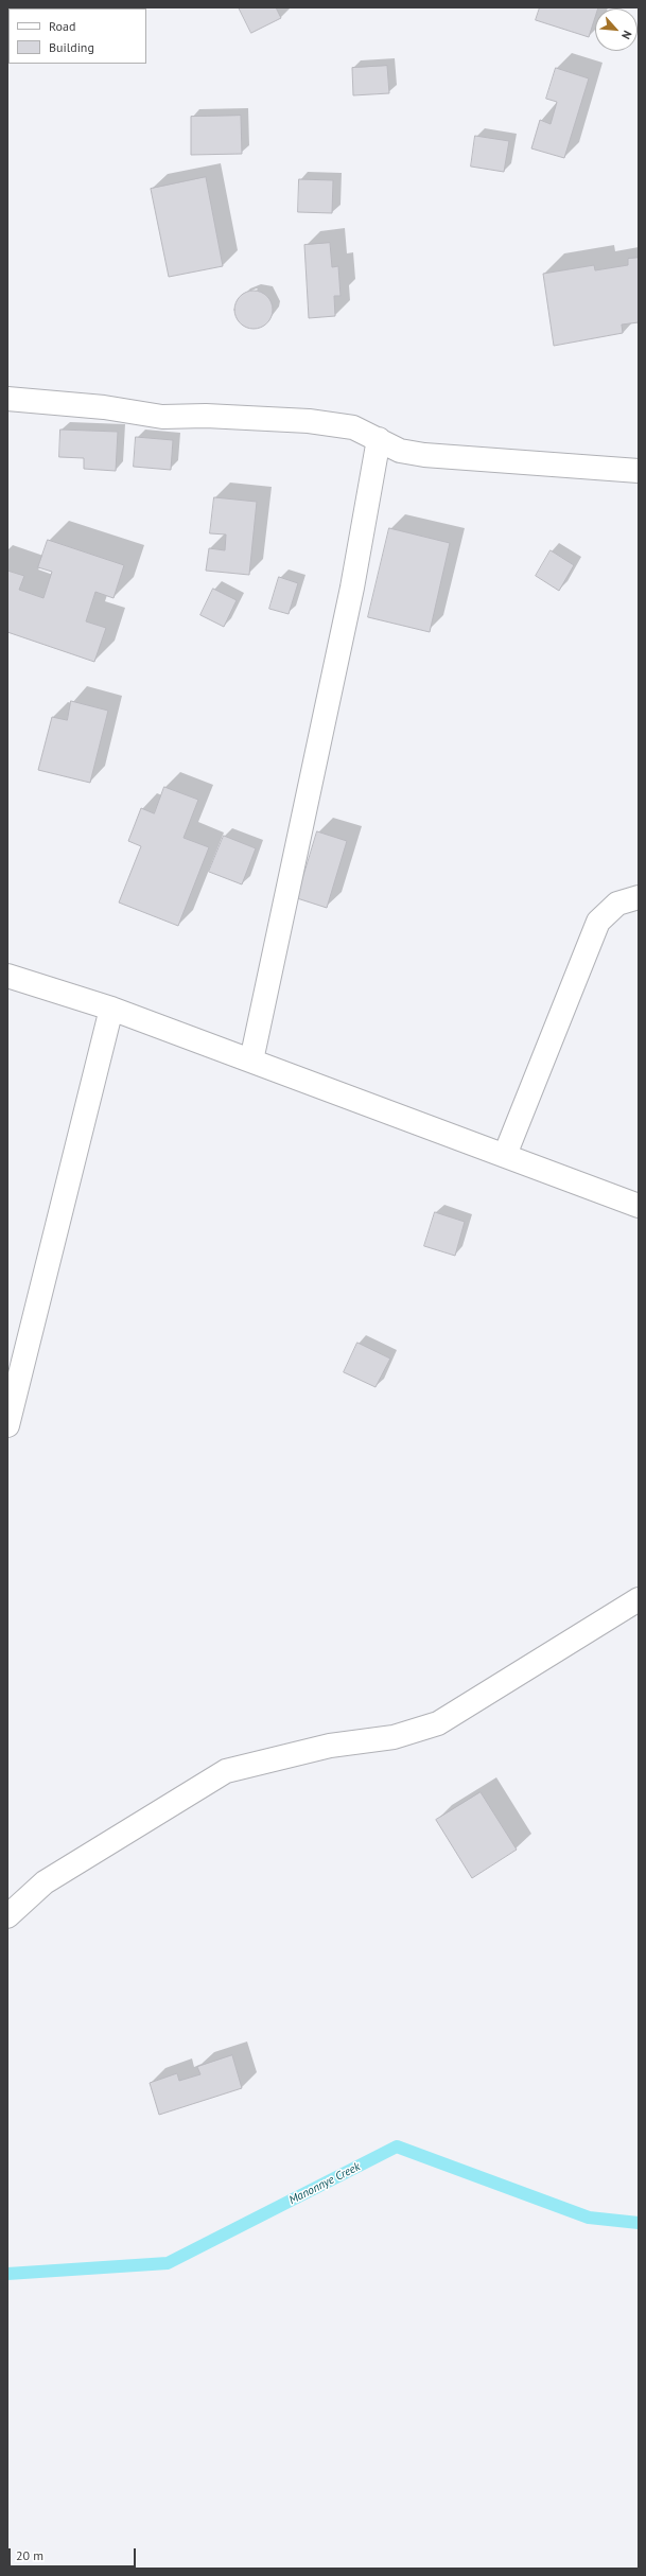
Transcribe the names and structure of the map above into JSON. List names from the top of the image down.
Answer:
{
  "water": ["Manonnye Creek"],
  "legend": ["Road", "Building"],
  "scale_bar": "20 m",
  "north": "bottom right"
}
